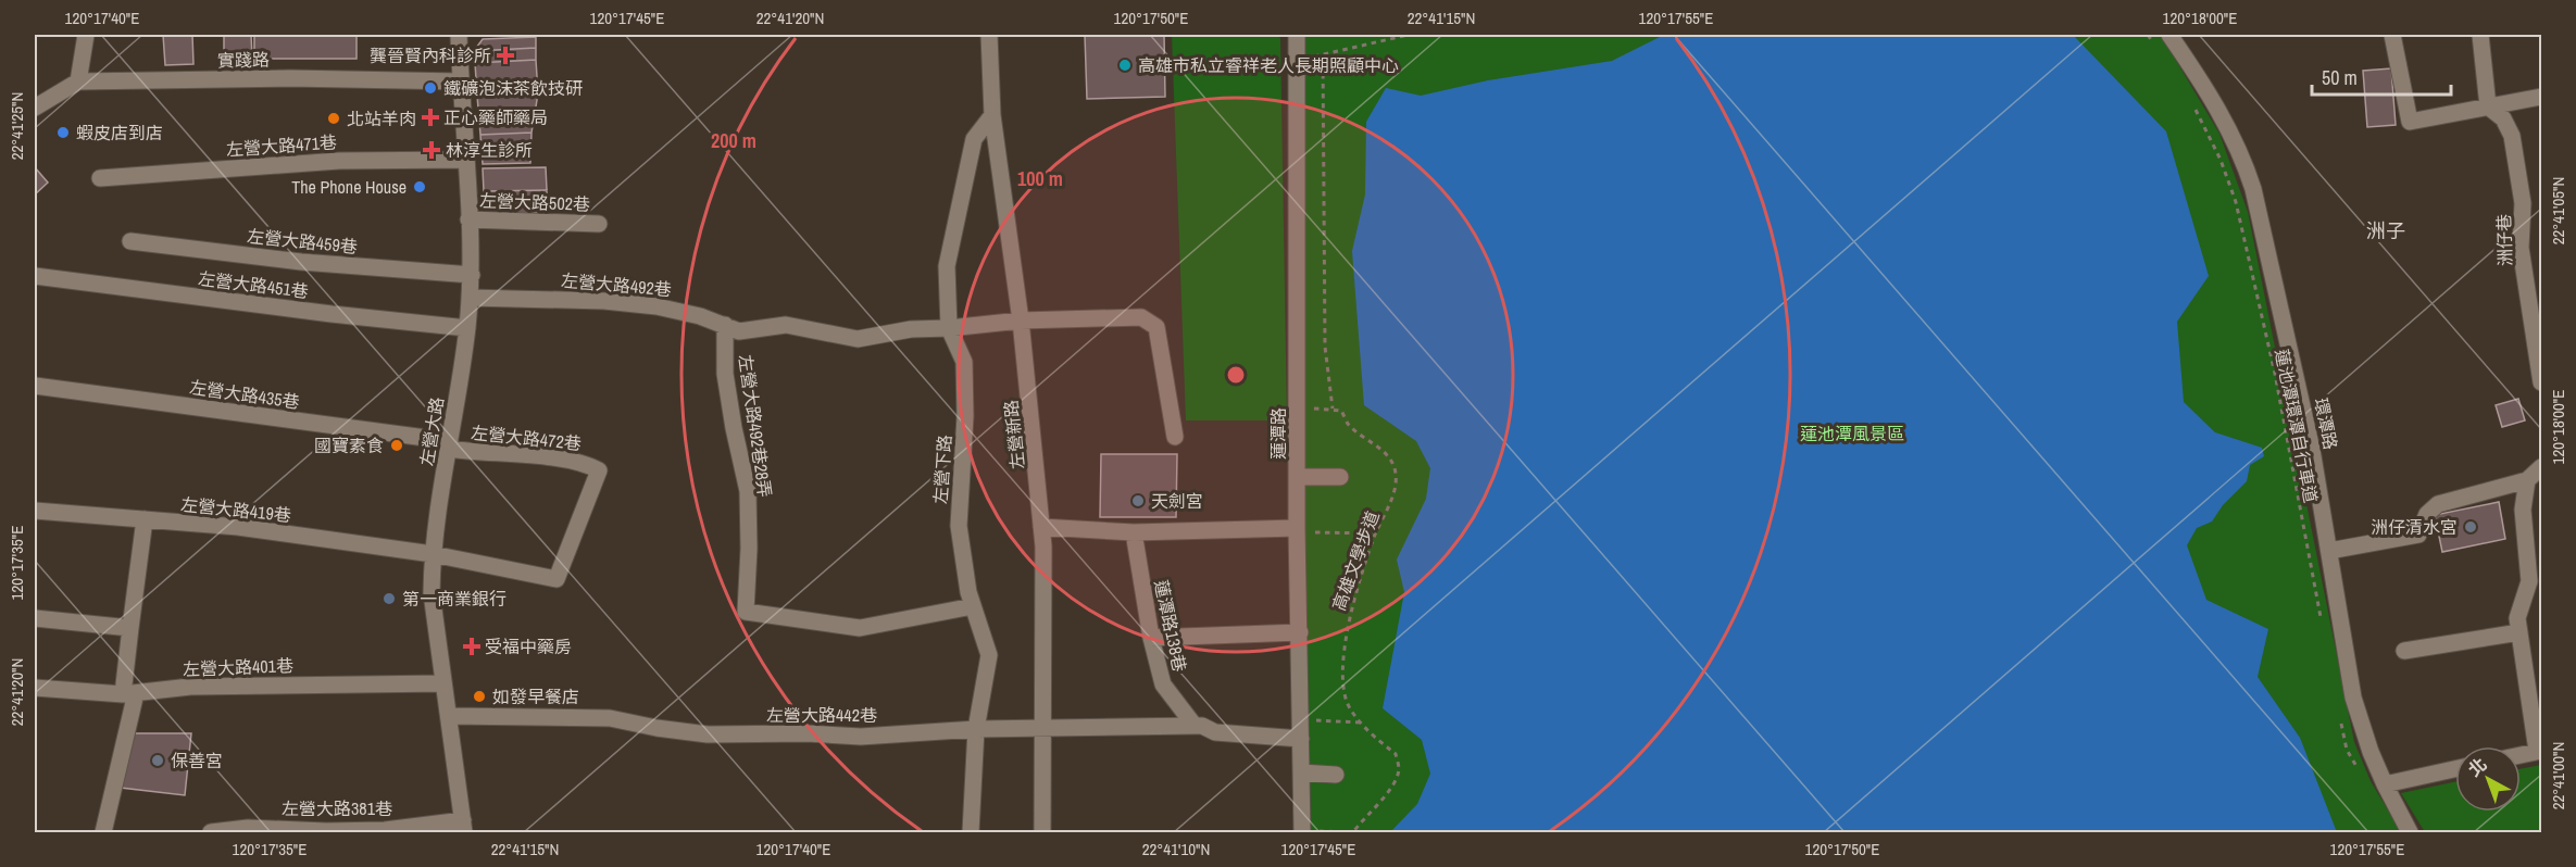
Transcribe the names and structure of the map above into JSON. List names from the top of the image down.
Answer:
{
  "streets": {
    "street": [
      "實踐路",
      "左營大路471巷",
      "左營大路502巷",
      "洲仔巷",
      "左營大路459巷",
      "左營大路451巷",
      "左營大路492巷",
      "左營大路435巷",
      "環潭路",
      "左營大路492巷28弄",
      "左營大路",
      "蓮潭路",
      "左營新路",
      "左營大路472巷",
      "左營下路",
      "左營大路419巷",
      "蓮潭路138巷",
      "左營大路401巷",
      "左營大路442巷",
      "左營大路381巷"
    ],
    "path": ["蓮池潭環潭自行車道", "高雄文學步道"]
  },
  "crossings": [
    ["實踐路", "左營大路"],
    ["左營大路471巷", "左營大路"],
    ["左營大路502巷", "左營大路"],
    ["左營大路459巷", "左營大路"],
    ["左營大路451巷", "左營大路"],
    ["左營大路492巷", "左營大路492巷28弄"],
    ["左營大路492巷", "左營大路"],
    ["左營大路492巷", "左營新路"],
    ["左營大路492巷", "左營下路"],
    ["左營大路435巷", "左營大路"],
    ["左營大路435巷", "左營大路472巷"],
    ["左營大路492巷28弄", "左營下路"],
    ["左營大路", "左營大路472巷"],
    ["左營大路", "左營大路419巷"],
    ["左營大路", "左營大路401巷"],
    ["左營大路", "左營大路442巷"],
    ["左營大路", "左營大路381巷"],
    ["左營新路", "左營下路"],
    ["左營新路", "左營大路442巷"],
    ["左營大路472巷", "左營大路419巷"],
    ["左營下路", "左營大路442巷"],
    ["蓮潭路138巷", "左營大路442巷"]
  ],
  "districts": ["洲子"],
  "parks": ["蓮池潭風景區"],
  "places": {
    "health": [
      "龔晉賢內科診所",
      "正心藥師藥局",
      "林淳生診所",
      "受福中藥房"
    ],
    "other": [
      "高雄市私立睿祥老人長期照顧中心",
      "鐵礦泡沫茶飲技研",
      "北站羊肉",
      "蝦皮店到店",
      "The Phone House",
      "國寶素食",
      "天劍宮",
      "洲仔清水宮",
      "第一商業銀行",
      "如發早餐店",
      "保善宮"
    ]
  },
  "scale_bar": "50 m",
  "north": "top left",
  "coordinates": [
    "120°17'40\"E",
    "120°17'45\"E",
    "22°41'20\"N",
    "120°17'50\"E",
    "22°41'15\"N",
    "120°17'55\"E",
    "120°18'00\"E",
    "22°41'25\"N",
    "22°41'05\"N",
    "120°17'35\"E",
    "22°41'00\"N",
    "22°41'10\"N"
  ],
  "rings": ["200 m", "100 m"]
}
